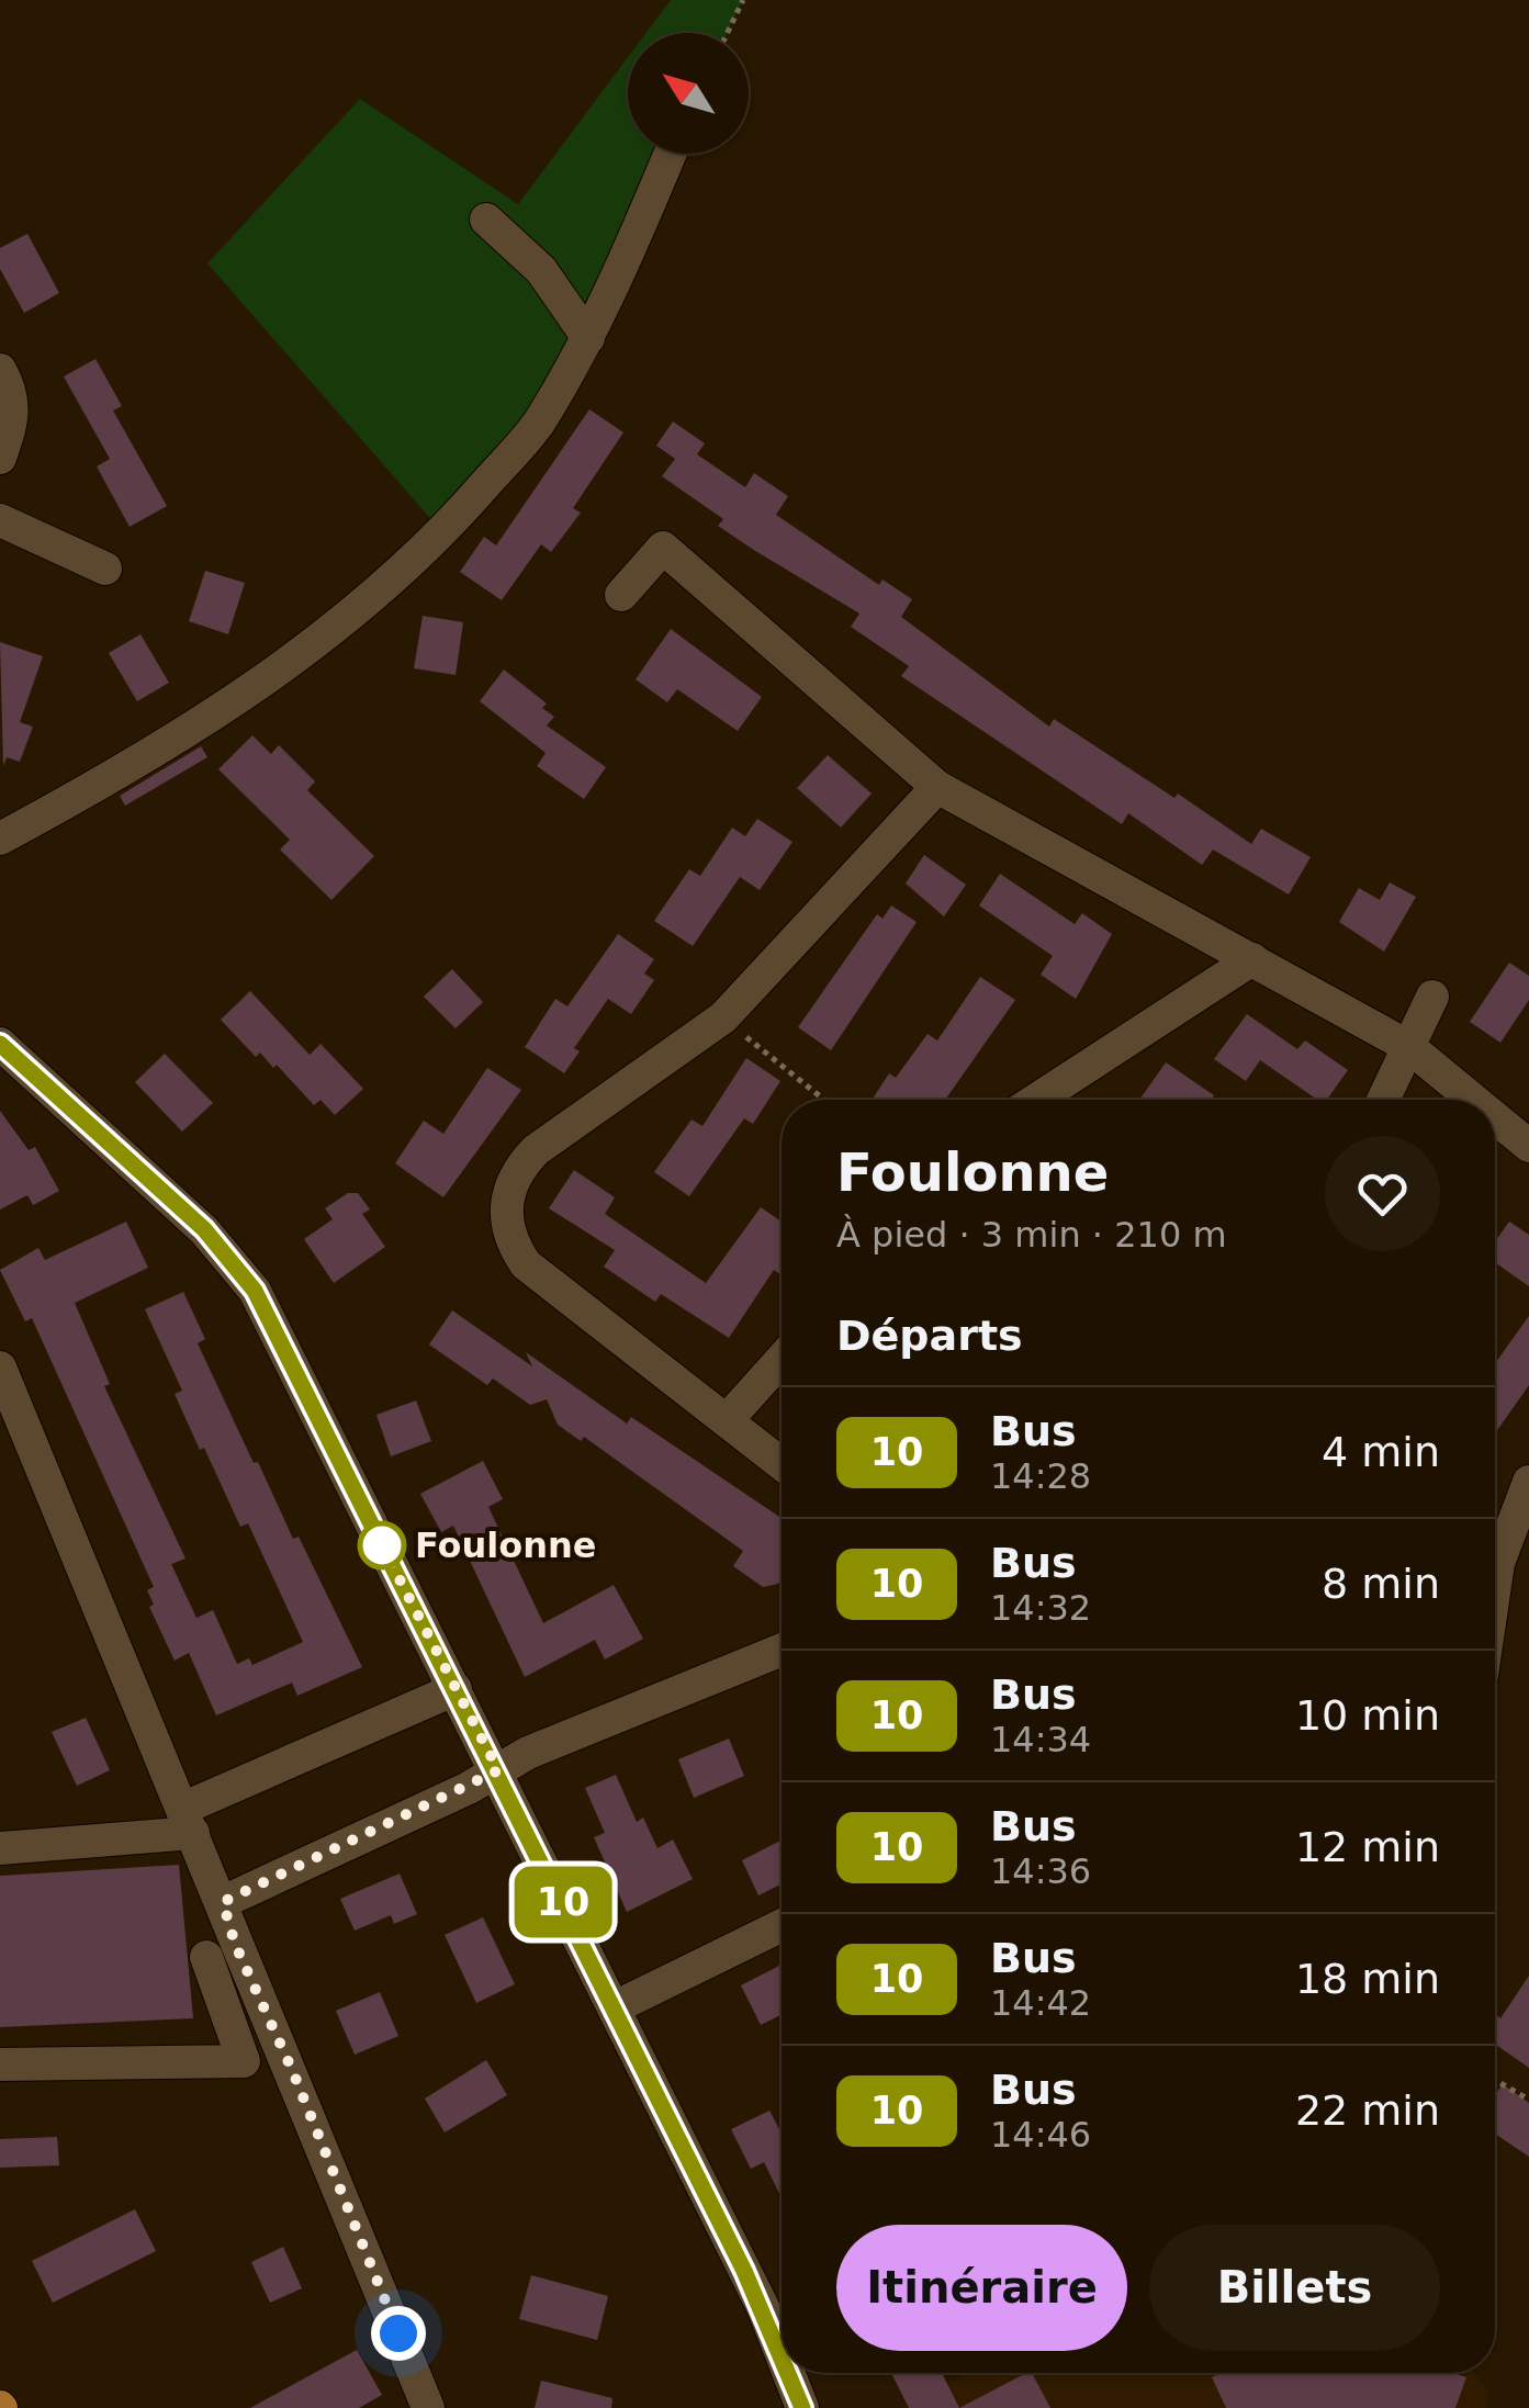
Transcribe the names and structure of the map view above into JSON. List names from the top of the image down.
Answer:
{
  "places": ["Foulonne"],
  "lines": ["bus line 10"],
  "north": "top left",
  "page": {
    "on_map": "10",
    "heading": [
      ["Foulonne", "À pied · 3 min · 210 m"],
      "Départs"
    ],
    "list": [
      {
        "mark": "10",
        "name": "Bus",
        "note": "14:28",
        "value": "4 min"
      },
      {
        "mark": "10",
        "name": "Bus",
        "note": "14:32",
        "value": "8 min"
      },
      {
        "mark": "10",
        "name": "Bus",
        "note": "14:34",
        "value": "10 min"
      },
      {
        "mark": "10",
        "name": "Bus",
        "note": "14:36",
        "value": "12 min"
      },
      {
        "mark": "10",
        "name": "Bus",
        "note": "14:42",
        "value": "18 min"
      },
      {
        "mark": "10",
        "name": "Bus",
        "note": "14:46",
        "value": "22 min"
      }
    ],
    "buttons": ["Itinéraire", "Billets"]
  }
}
